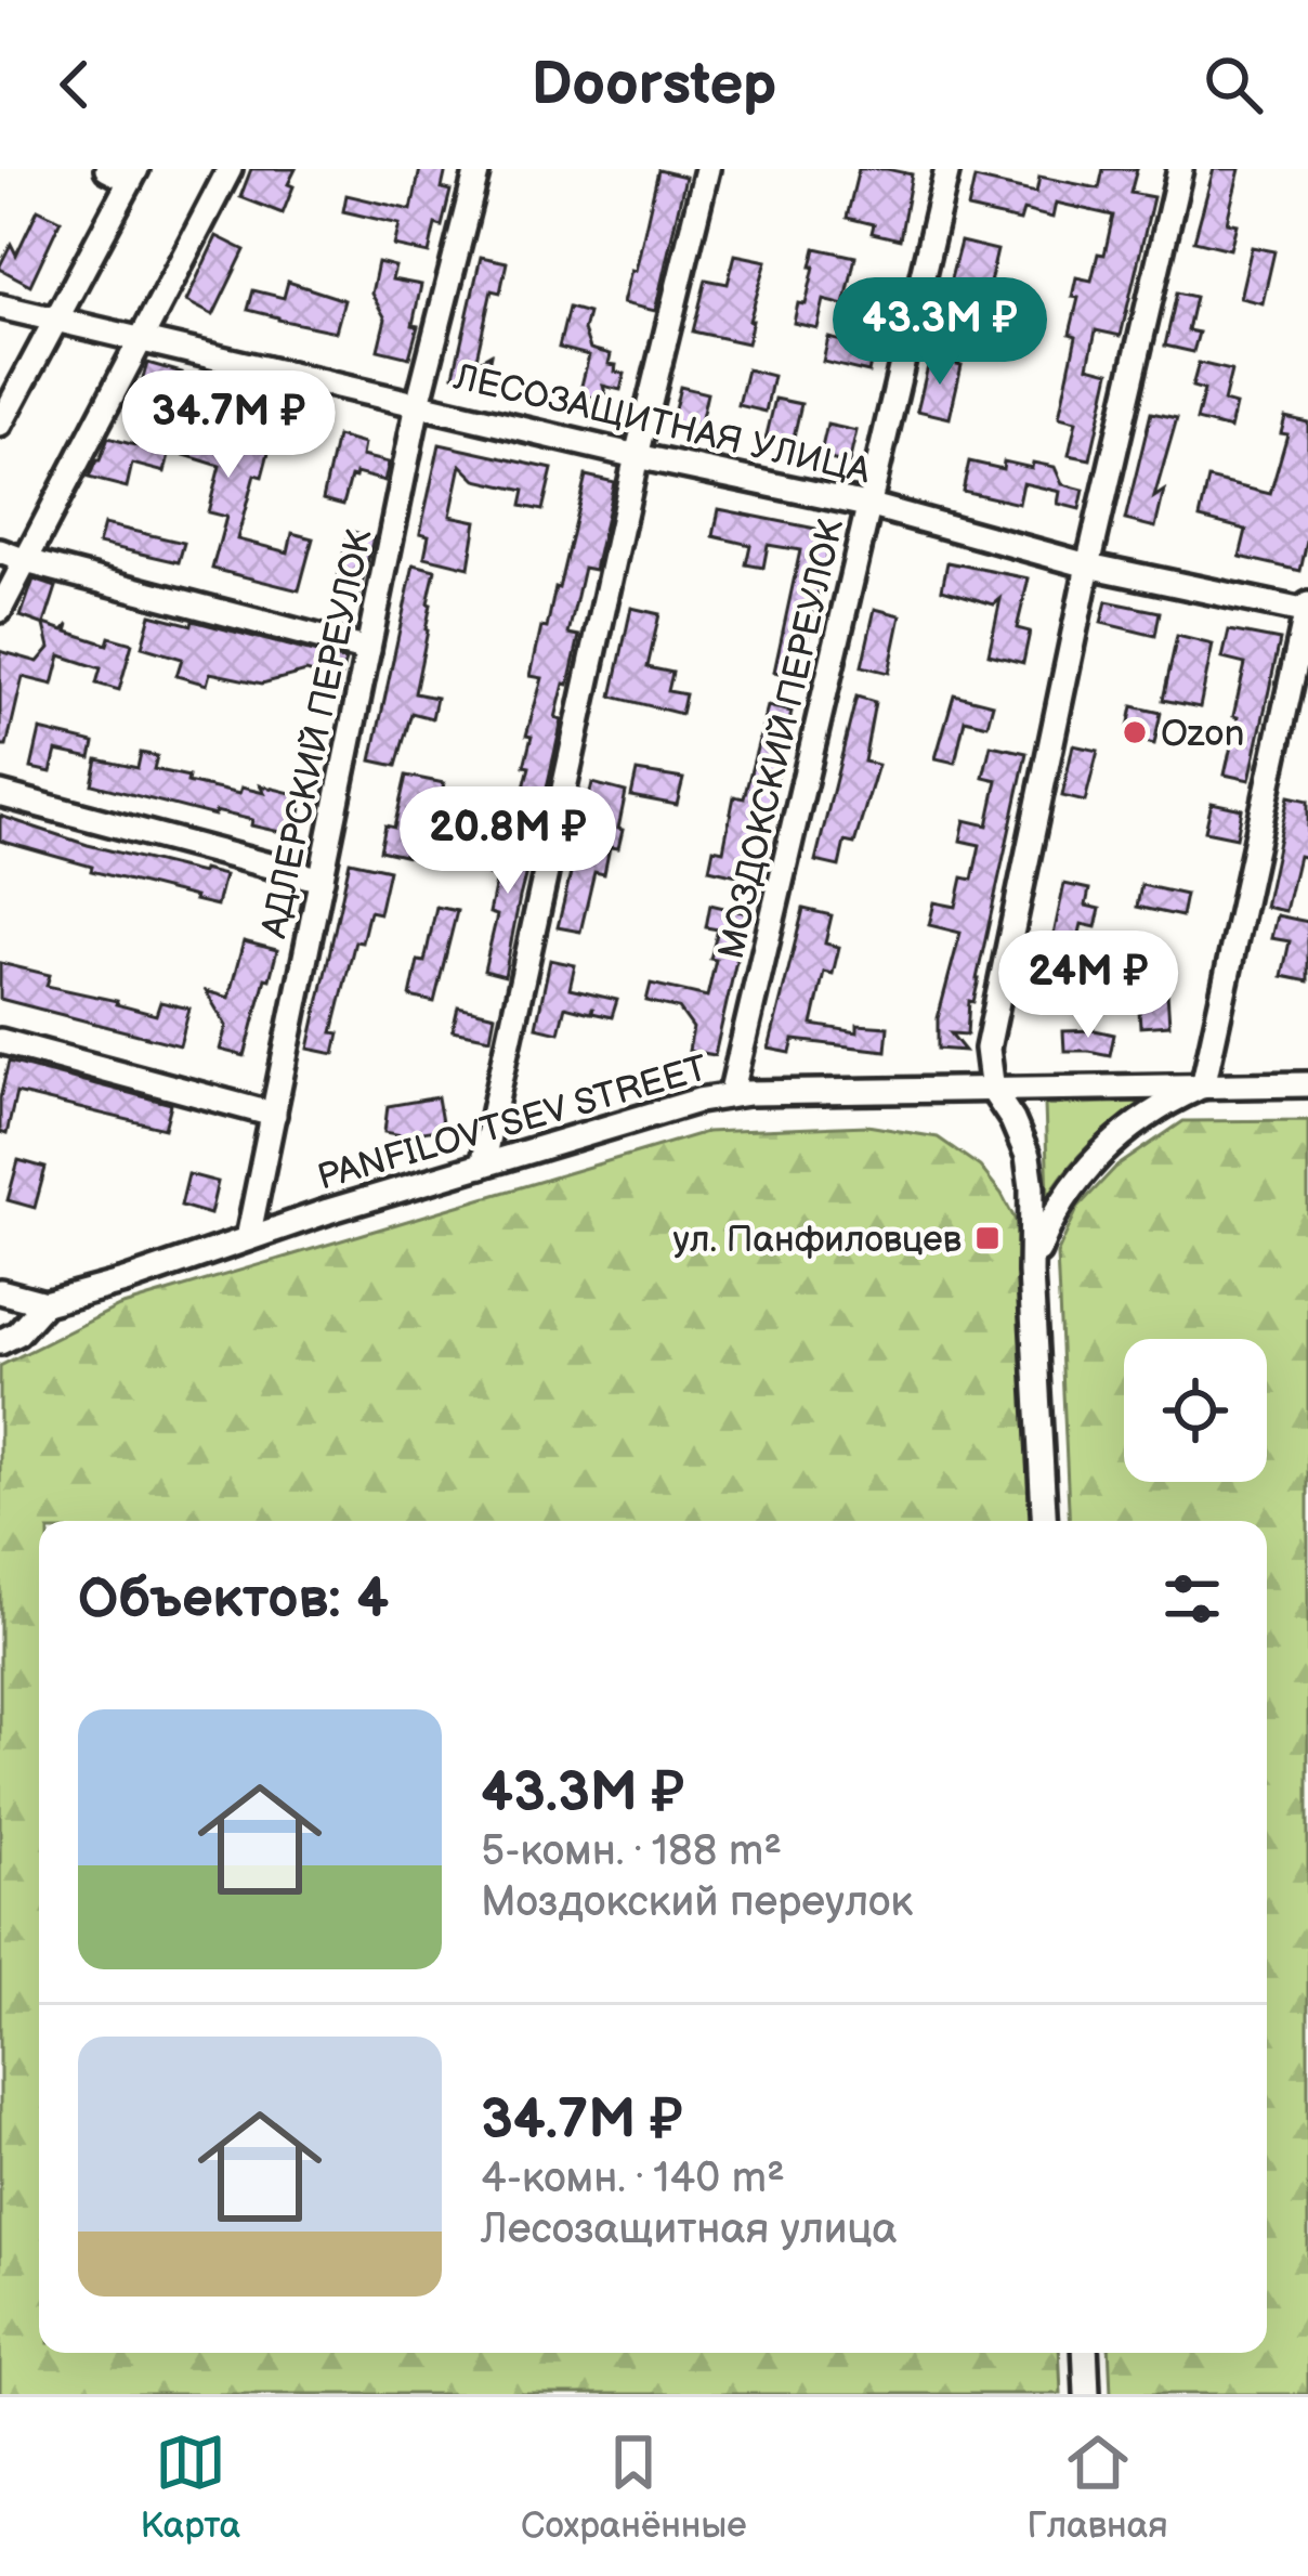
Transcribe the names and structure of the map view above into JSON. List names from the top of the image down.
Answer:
{
  "streets": {
    "street": [
      "ЛЕСОЗАЩИТНАЯ УЛИЦА",
      "АДЛЕРСКИЙ ПЕРЕУЛОК",
      "МОЗДОКСКИЙ ПЕРЕУЛОК",
      "PANFILOVTSEV STREET"
    ]
  },
  "crossings": [
    ["ЛЕСОЗАЩИТНАЯ УЛИЦА", "АДЛЕРСКИЙ ПЕРЕУЛОК"],
    ["ЛЕСОЗАЩИТНАЯ УЛИЦА", "МОЗДОКСКИЙ ПЕРЕУЛОК"],
    ["АДЛЕРСКИЙ ПЕРЕУЛОК", "PANFILOVTSEV STREET"],
    ["МОЗДОКСКИЙ ПЕРЕУЛОК", "PANFILOVTSEV STREET"]
  ],
  "places": {
    "other": ["Ozon"],
    "transit": ["ул. Панфиловцев"]
  },
  "page": {
    "header": "Doorstep",
    "price": [
      "43.3M ₽",
      "34.7M ₽",
      "20.8M ₽",
      "24M ₽"
    ],
    "heading": "Объектов: 4",
    "list": [
      {
        "name": "43.3M ₽",
        "note": "5-комн. · 188 m² · Моздокский переулок"
      },
      {
        "name": "34.7M ₽",
        "note": "4-комн. · 140 m² · Лесозащитная улица"
      }
    ],
    "tabs": ["Карта", "Сохранённые", "Главная"]
  }
}
